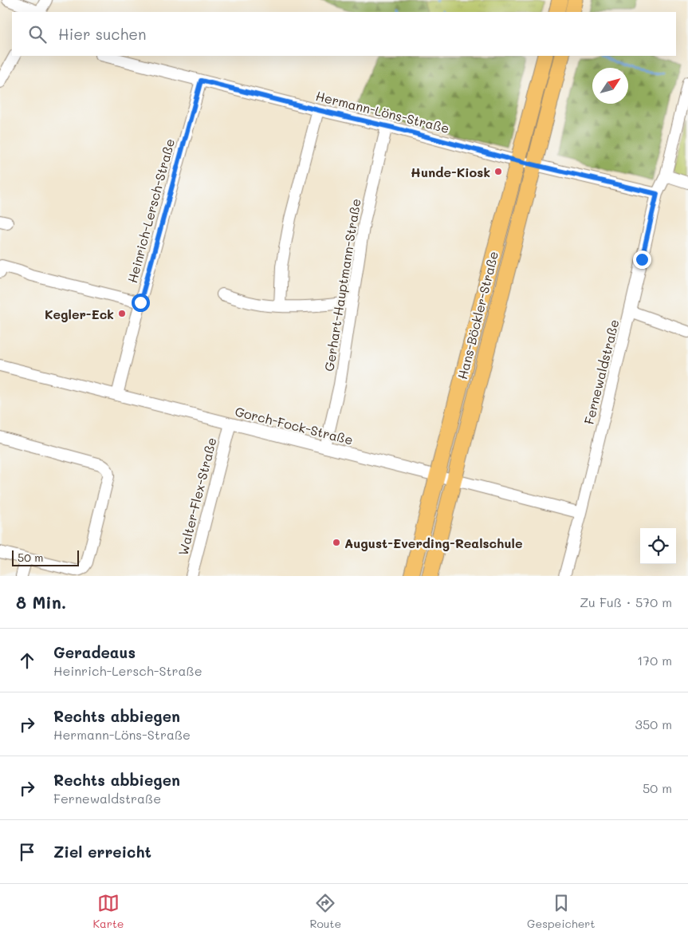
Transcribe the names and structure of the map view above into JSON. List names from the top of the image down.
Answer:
{
  "streets": {
    "main road": ["Hans-Böckler-Straße"],
    "street": [
      "Hermann-Löns-Straße",
      "Heinrich-Lersch-Straße",
      "Gerhart-Hauptmann-Straße",
      "Fernewaldstraße",
      "Gorch-Fock-Straße",
      "Walter-Flex-Straße"
    ]
  },
  "crossings": [
    ["Hermann-Löns-Straße", "Heinrich-Lersch-Straße"],
    ["Hermann-Löns-Straße", "Gerhart-Hauptmann-Straße"],
    ["Hermann-Löns-Straße", "Hans-Böckler-Straße"],
    ["Hermann-Löns-Straße", "Fernewaldstraße"],
    ["Heinrich-Lersch-Straße", "Gorch-Fock-Straße"],
    ["Gerhart-Hauptmann-Straße", "Gorch-Fock-Straße"],
    ["Hans-Böckler-Straße", "Gorch-Fock-Straße"],
    ["Fernewaldstraße", "Gorch-Fock-Straße"],
    ["Gorch-Fock-Straße", "Walter-Flex-Straße"]
  ],
  "places": ["Hunde-Kiosk", "Kegler-Eck", "August-Everding-Realschule"],
  "scale_bar": "50 m",
  "north": "top right",
  "page": {
    "search": "Hier suchen",
    "scale": "50 m",
    "heading": ["8 Min.", "Zu Fuß · 570 m"],
    "list": [
      ["Geradeaus", "Heinrich-Lersch-Straße", "170 m"],
      ["Rechts abbiegen", "Hermann-Löns-Straße", "350 m"],
      ["Rechts abbiegen", "Fernewaldstraße", "50 m"],
      "Ziel erreicht"
    ],
    "nav": ["Karte", "Route", "Gespeichert"]
  }
}
